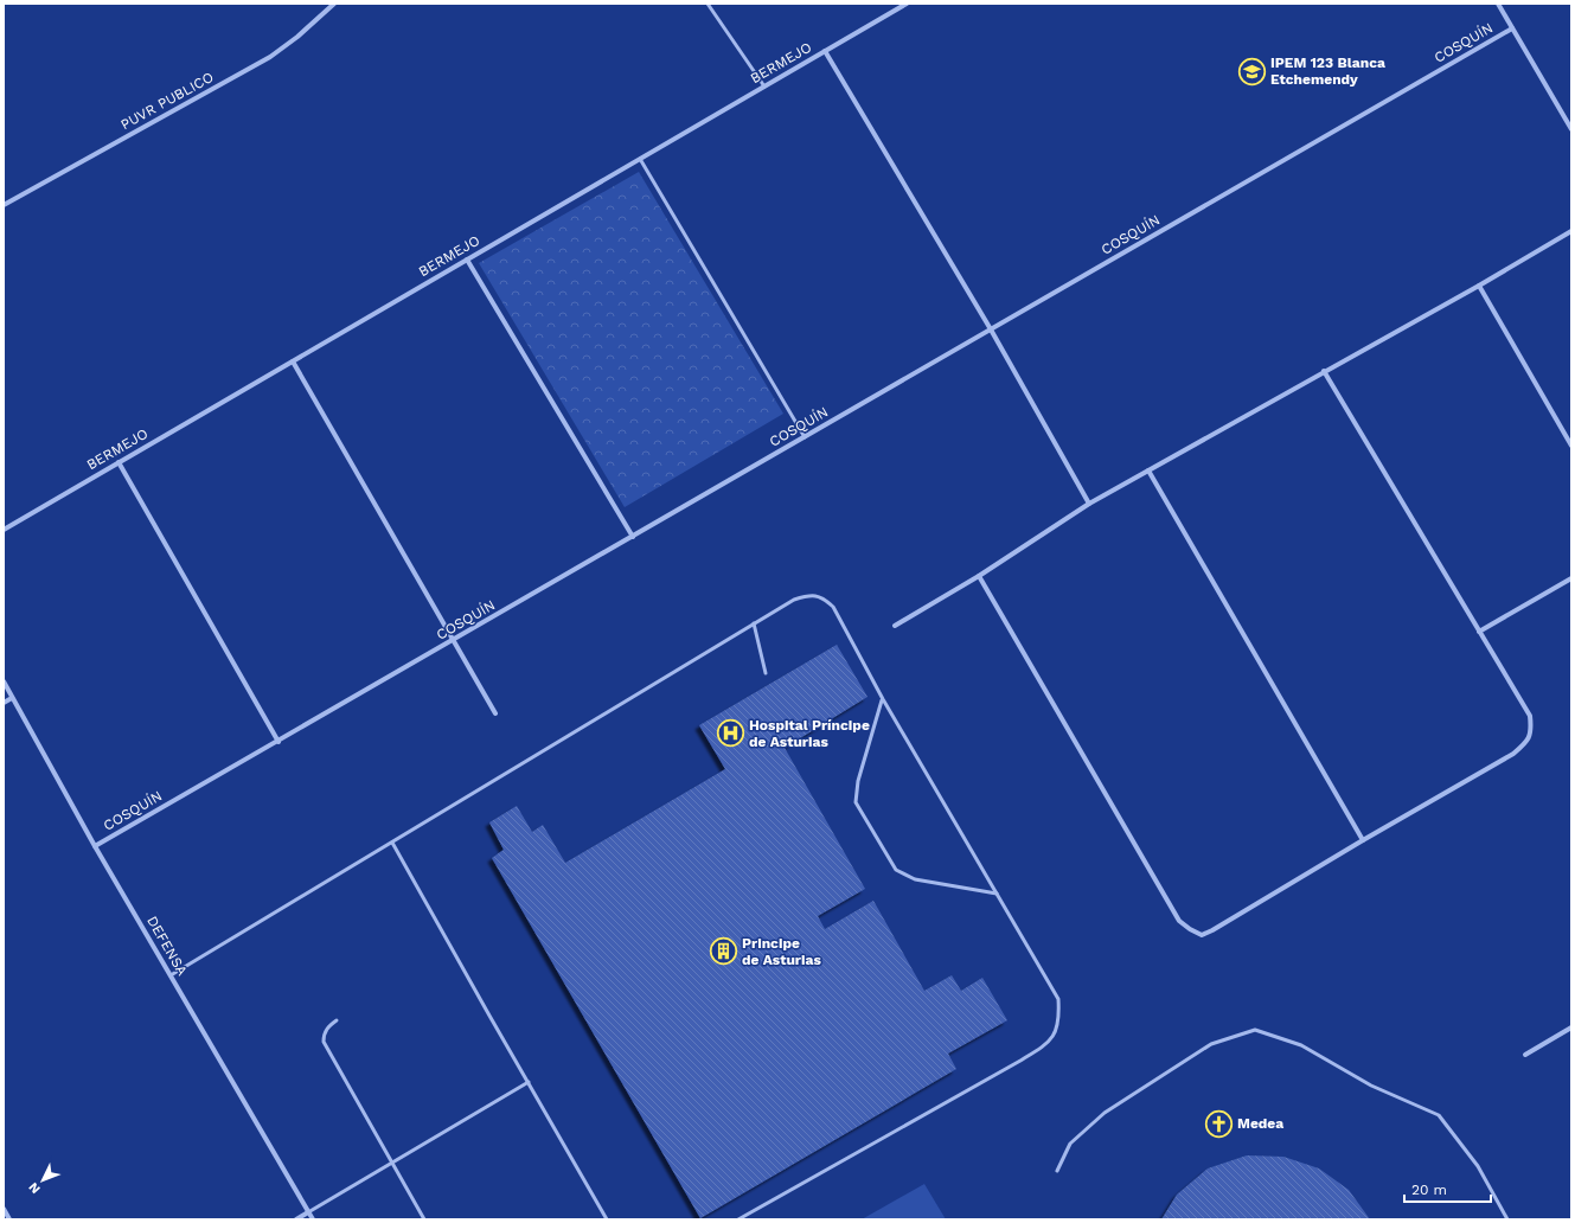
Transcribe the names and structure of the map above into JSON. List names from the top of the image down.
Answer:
{
  "streets": {
    "street": [
      "COSQUÍN",
      "BERMEJO",
      "PUVR PUBLICO",
      "DEFENSA"
    ]
  },
  "crossings": [
    ["COSQUÍN", "DEFENSA"]
  ],
  "places": {
    "school or university": ["IPEM 123 Blanca Etchemendy"],
    "hospital": ["Hospital Príncipe de Asturias"],
    "building": ["Principe de Asturias"],
    "church": ["Medea"]
  },
  "scale_bar": "20 m",
  "north": "bottom left"
}
